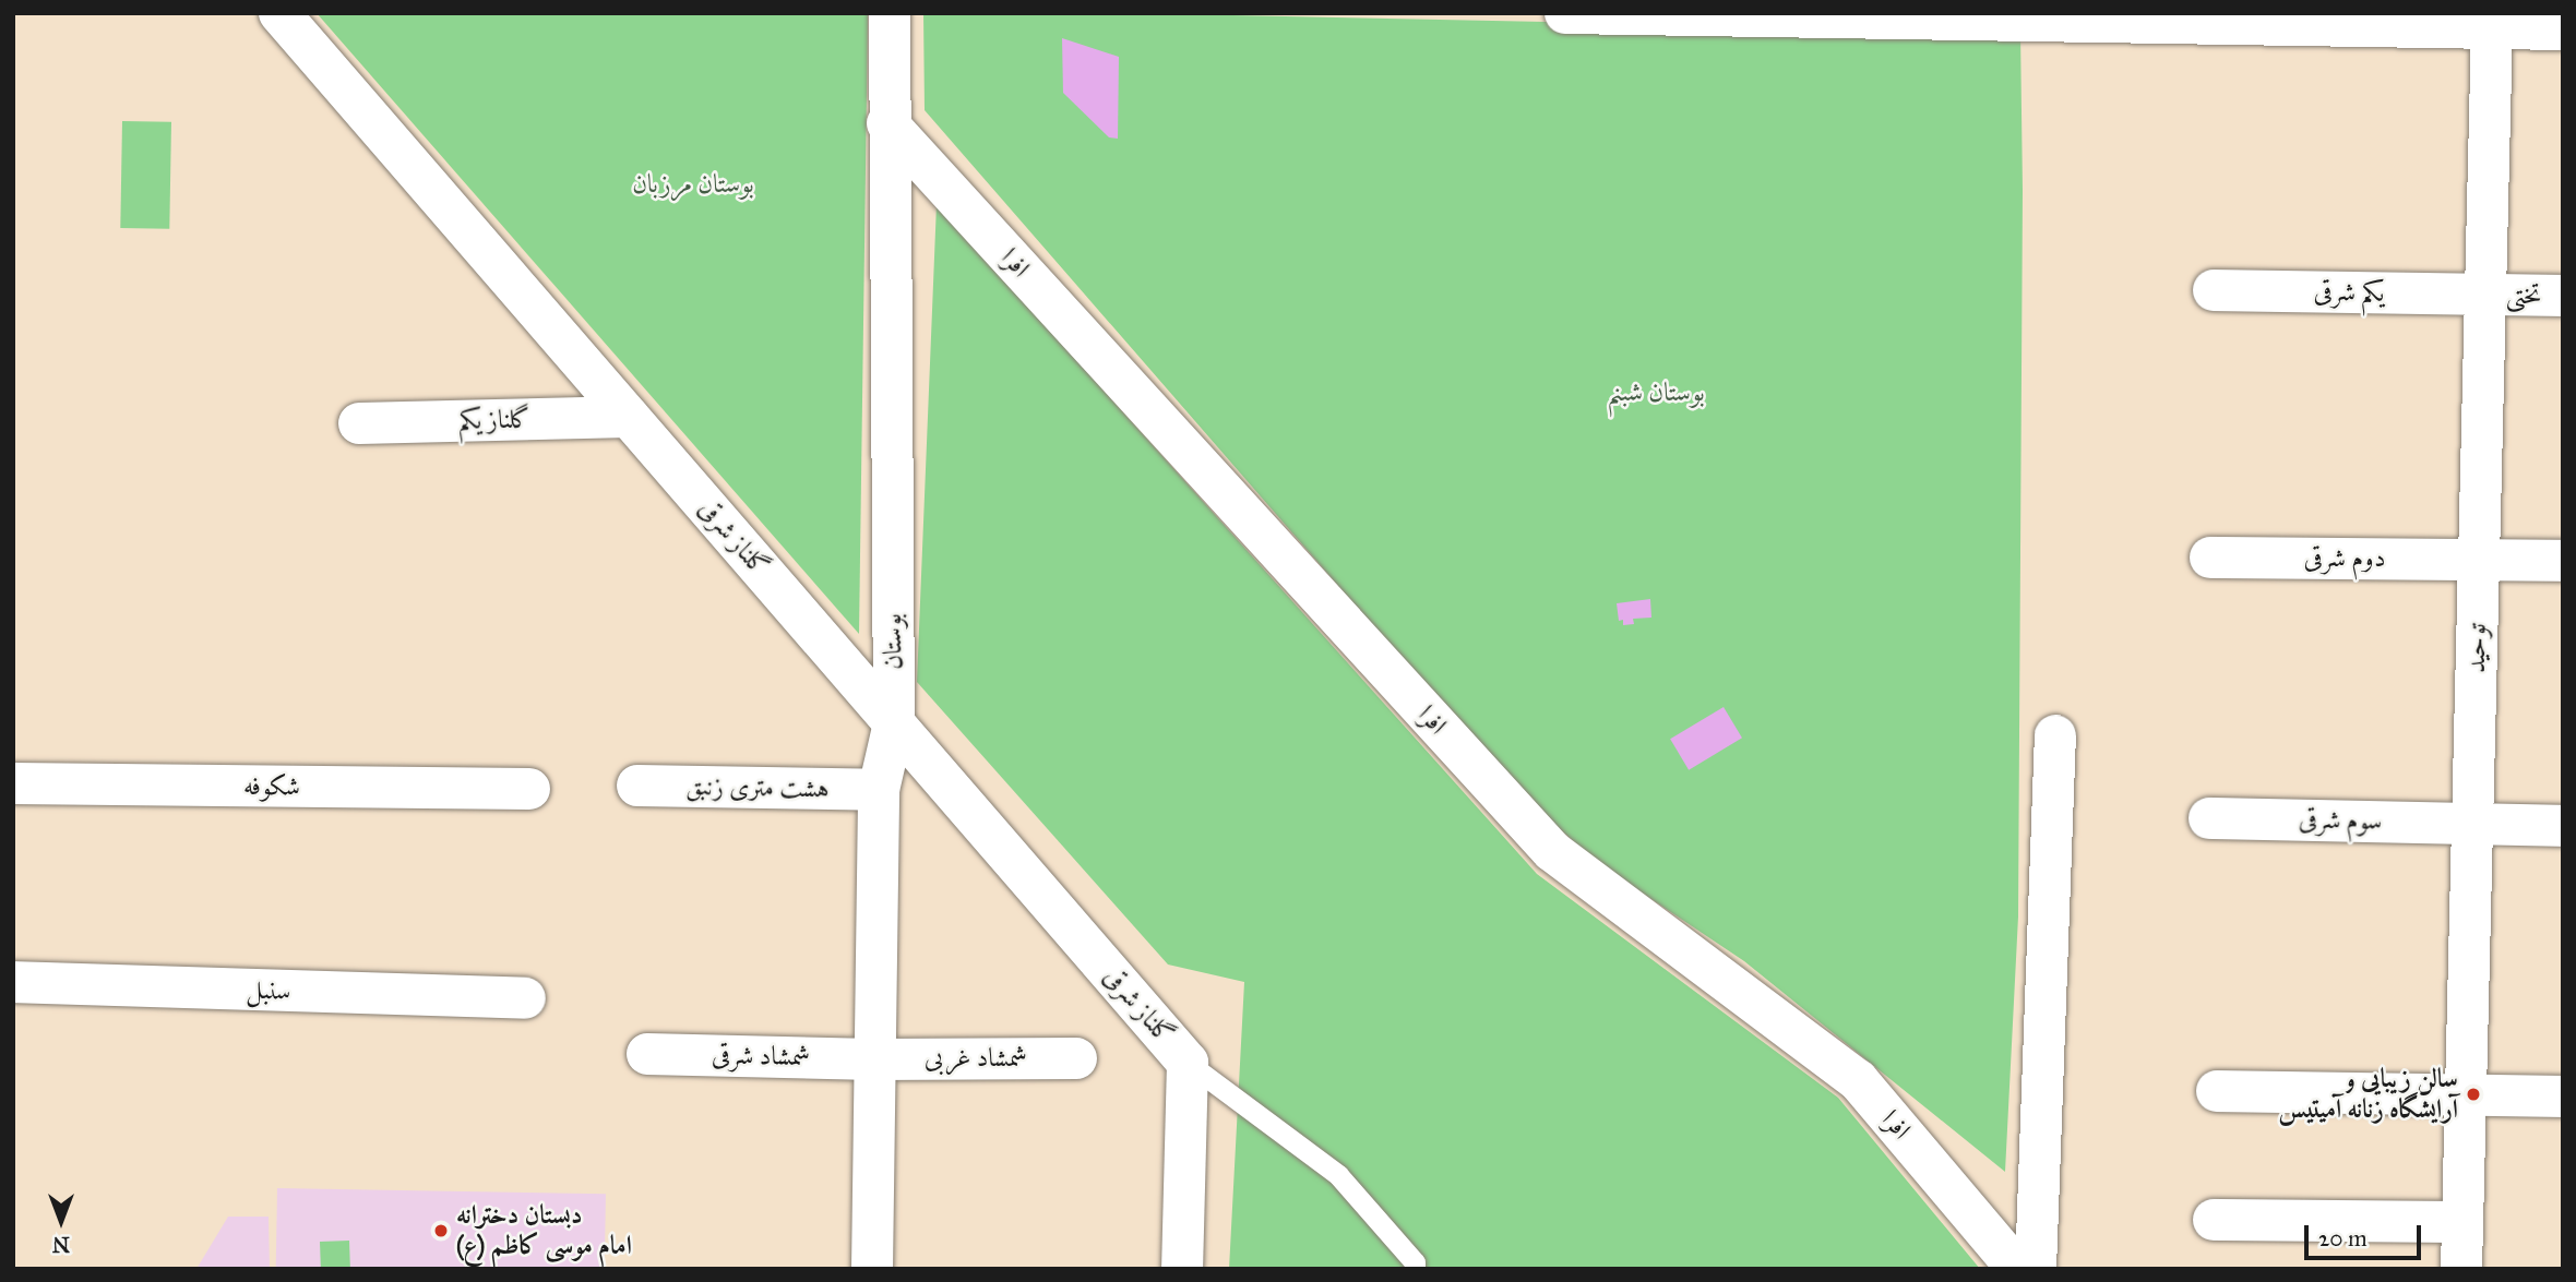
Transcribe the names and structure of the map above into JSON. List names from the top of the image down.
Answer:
{
  "streets": {
    "street": [
      "افرا",
      "یکم شرقی",
      "تختی",
      "گلناز یکم",
      "گلناز شرقی",
      "دوم شرقی",
      "بوستان",
      "توحید",
      "شکوفه",
      "هشت متری زنبق",
      "سوم شرقی",
      "سنبل",
      "شمشاد شرقی",
      "شمشاد غربی"
    ]
  },
  "crossings": [
    ["افرا", "بوستان"],
    ["یکم شرقی", "تختی"],
    ["یکم شرقی", "توحید"],
    ["تختی", "توحید"],
    ["گلناز یکم", "گلناز شرقی"],
    ["گلناز شرقی", "بوستان"],
    ["دوم شرقی", "توحید"],
    ["بوستان", "هشت متری زنبق"],
    ["بوستان", "شمشاد شرقی"],
    ["بوستان", "شمشاد غربی"],
    ["توحید", "سوم شرقی"],
    ["شمشاد شرقی", "شمشاد غربی"]
  ],
  "parks": ["بوستان مرزبان", "بوستان شبنم"],
  "places": ["سالن زیبایی و آرایشگاه زنانه آمیتیس", "دبستان دخترانه امام موسی کاظم (ع)"],
  "scale_bar": "20 m",
  "north": "bottom"
}
